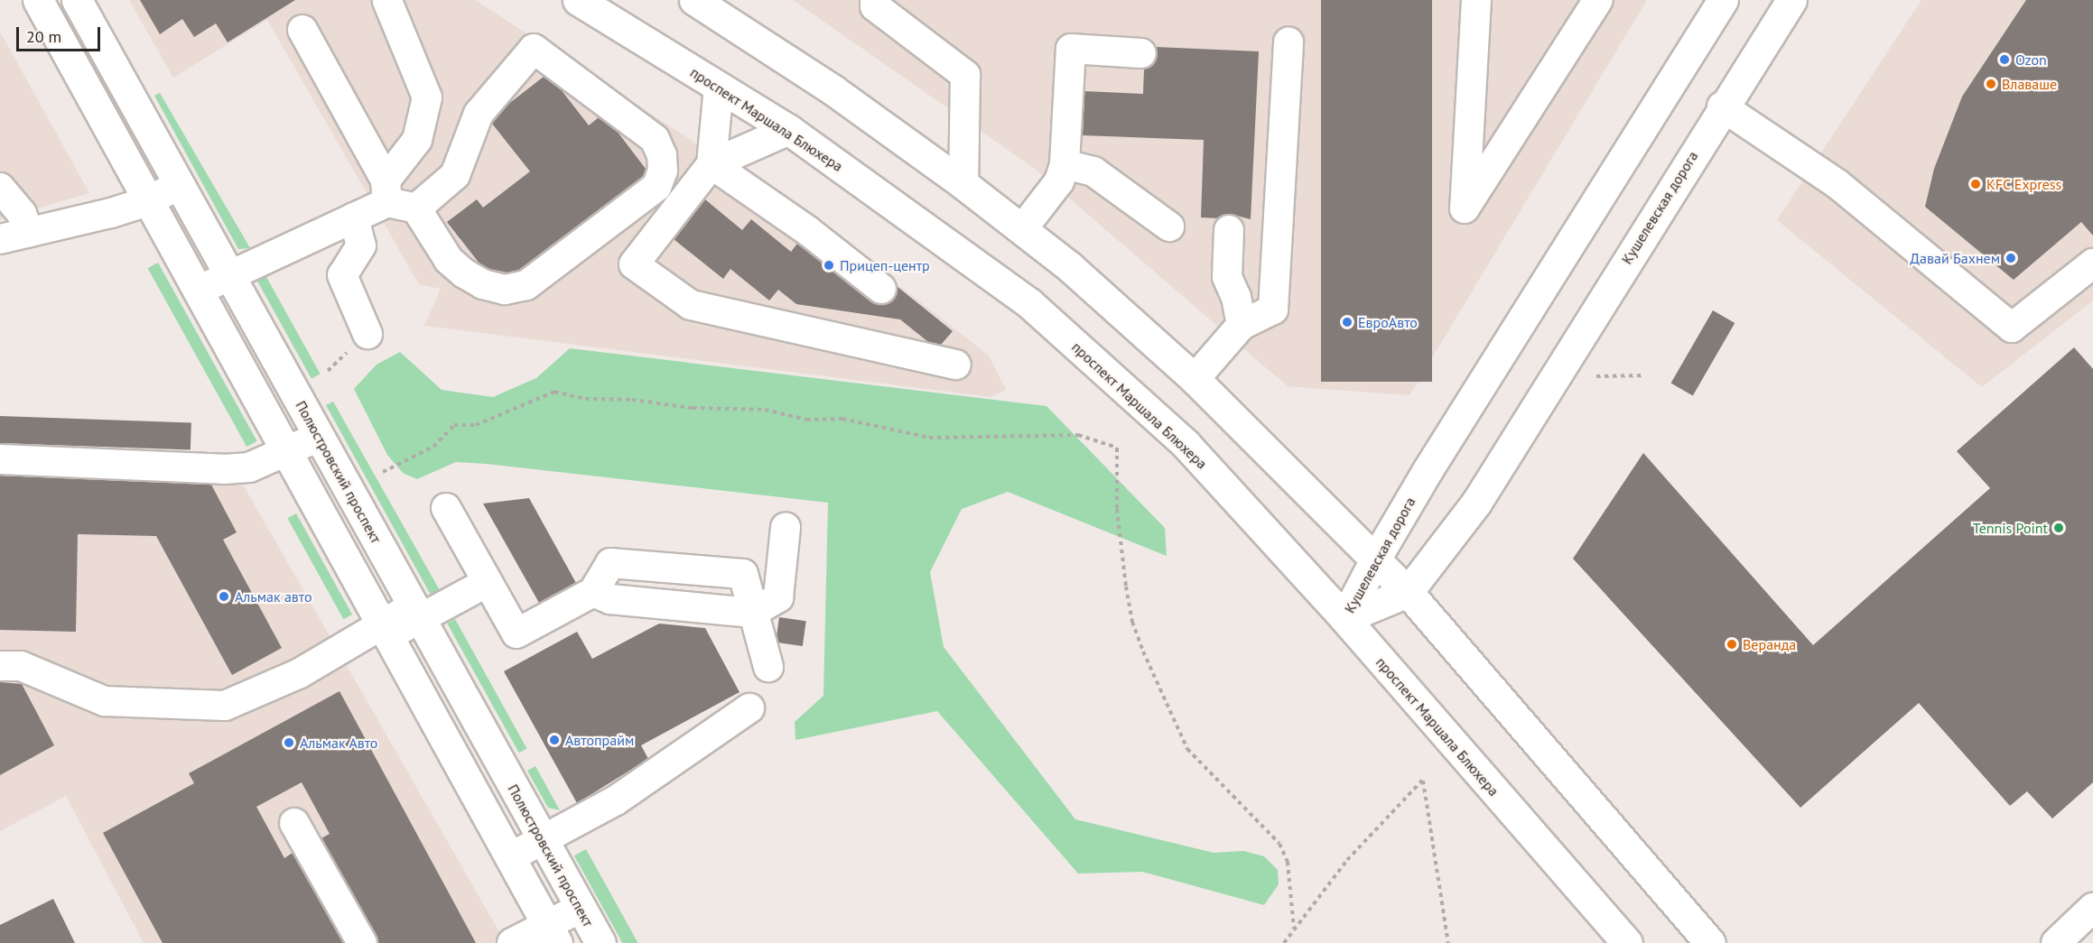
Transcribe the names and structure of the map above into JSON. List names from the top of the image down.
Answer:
{
  "streets": {
    "main road": ["проспект Маршала Блюхера", "Кушелевская дорога", "Полюстровский проспект"]
  },
  "crossings": [
    ["проспект Маршала Блюхера", "Кушелевская дорога"]
  ],
  "places": [
    "Ozon",
    "Влаваше",
    "KFC Express",
    "Давай Бахнем",
    "Прицеп-центр",
    "ЕвроАвто",
    "Tennis Point",
    "Альмак авто",
    "Веранда",
    "Автопрайм",
    "Альмак Авто"
  ],
  "scale_bar": "20 m"
}
